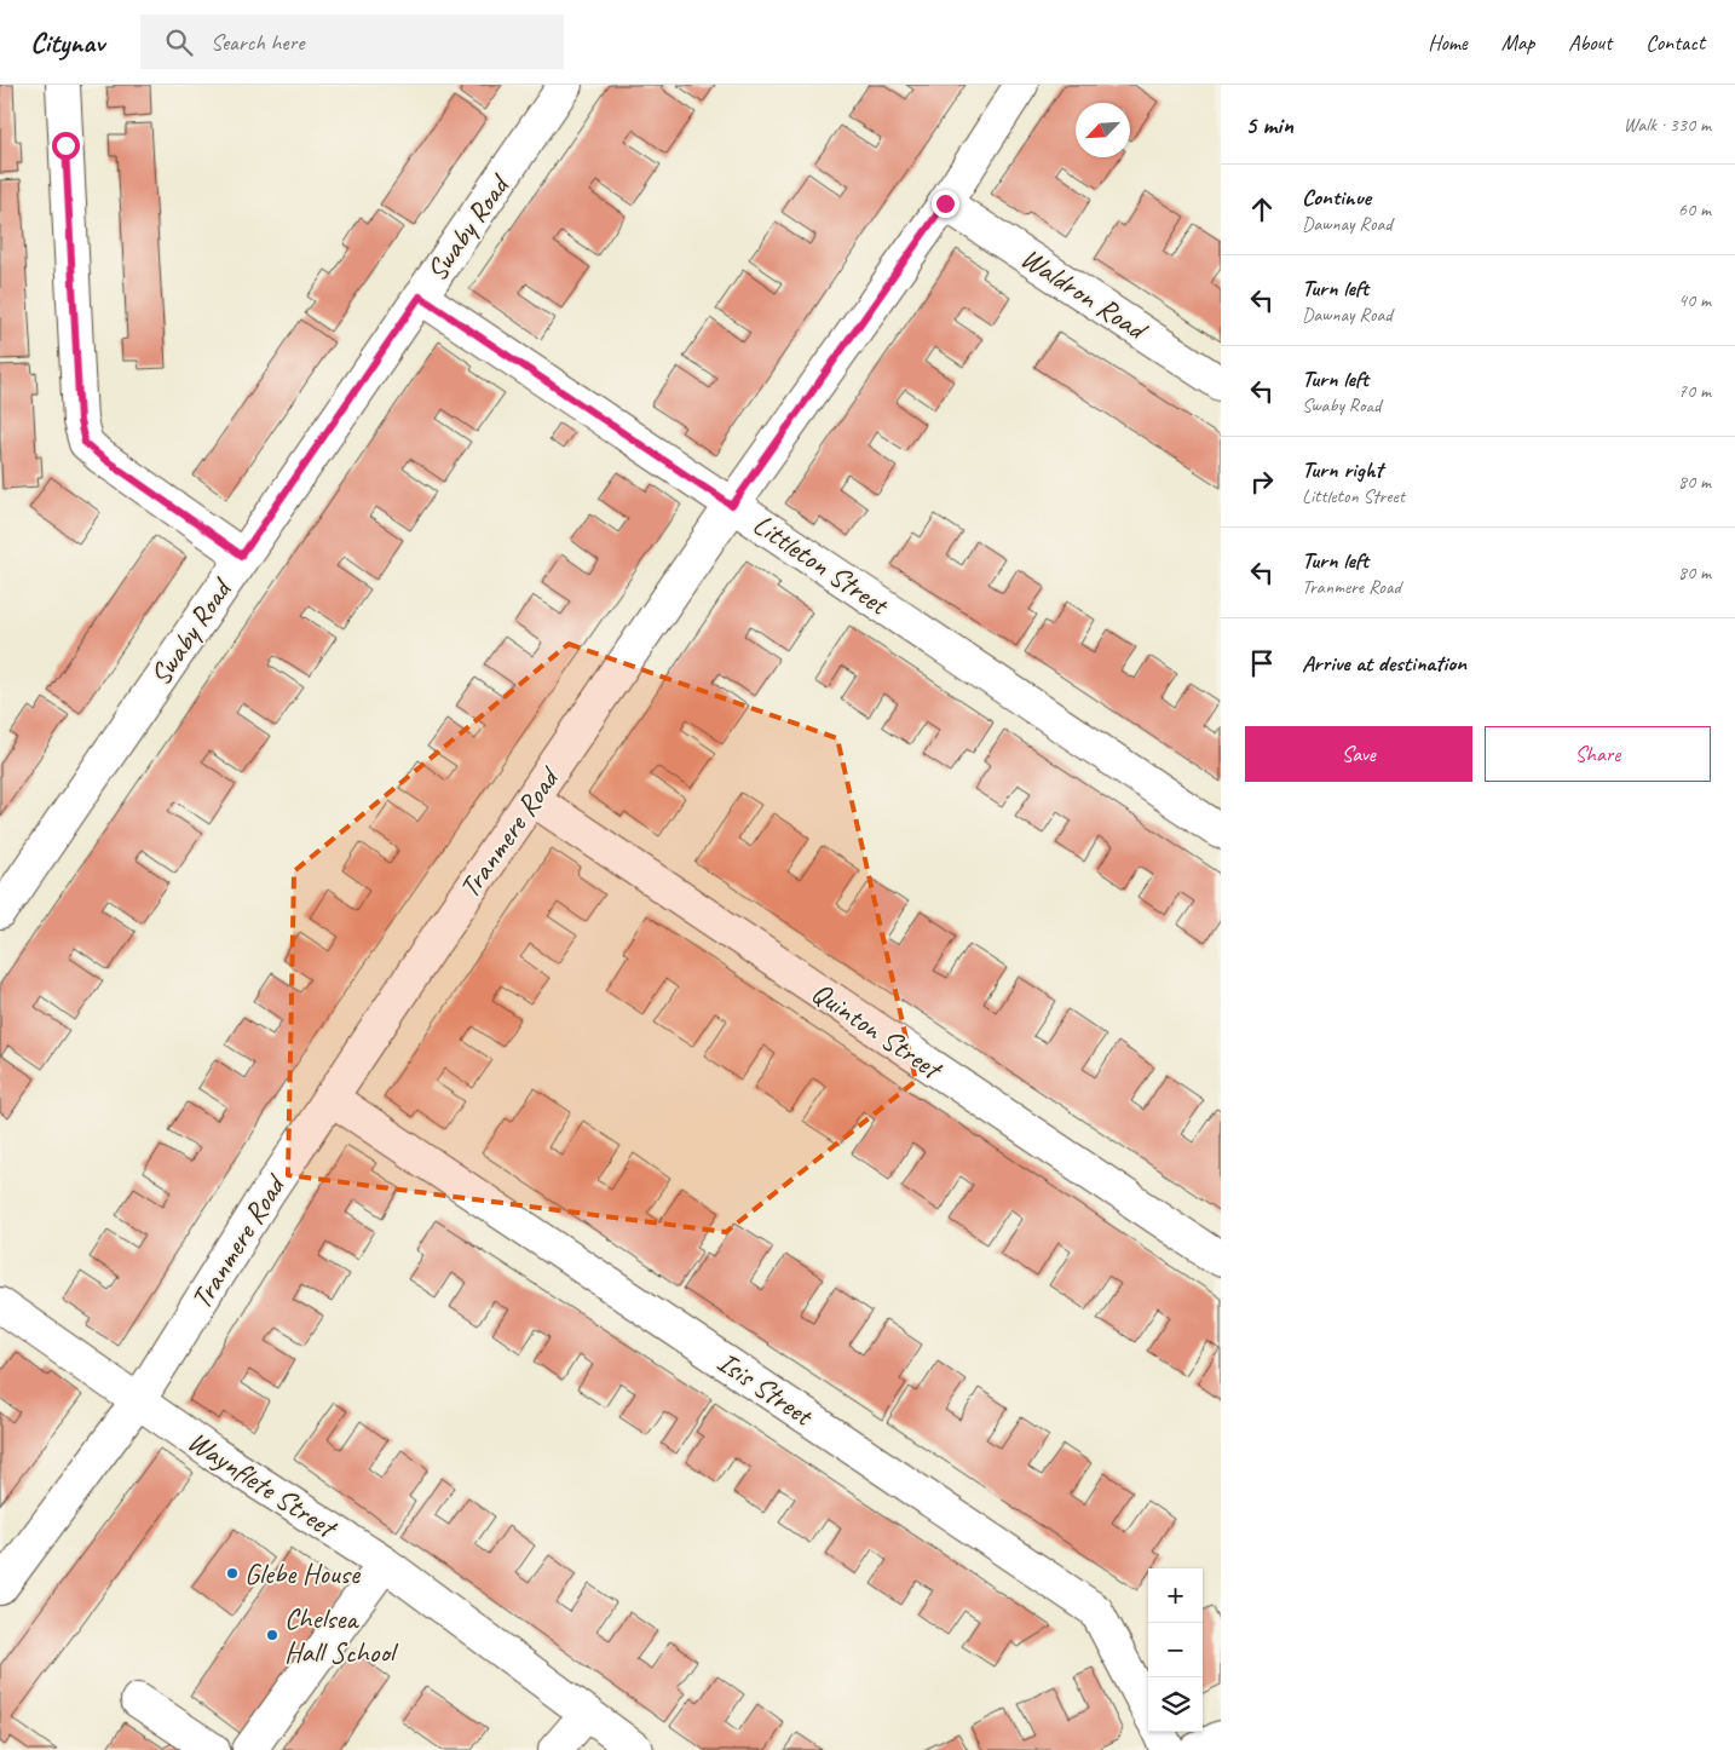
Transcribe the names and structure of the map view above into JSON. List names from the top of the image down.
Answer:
{
  "streets": {
    "street": [
      "Swaby Road",
      "Waldron Road",
      "Littleton Street",
      "Tranmere Road",
      "Quinton Street",
      "Isis Street",
      "Waynflete Street"
    ]
  },
  "crossings": [
    ["Swaby Road", "Littleton Street"],
    ["Waldron Road", "Tranmere Road"],
    ["Littleton Street", "Tranmere Road"],
    ["Tranmere Road", "Quinton Street"],
    ["Tranmere Road", "Isis Street"],
    ["Tranmere Road", "Waynflete Street"]
  ],
  "places": ["Glebe House", "Chelsea Hall School"],
  "north": "bottom left",
  "page": {
    "header": "Citynav",
    "search": "Search here",
    "nav": [
      "Home",
      "Map",
      "About",
      "Contact"
    ],
    "heading": ["5 min", "Walk · 330 m"],
    "list": [
      ["Continue", "Dawnay Road", "60 m"],
      ["Turn left", "Dawnay Road", "40 m"],
      ["Turn left", "Swaby Road", "70 m"],
      ["Turn right", "Littleton Street", "80 m"],
      ["Turn left", "Tranmere Road", "80 m"],
      "Arrive at destination"
    ],
    "buttons": ["Save", "Share"],
    "map_buttons": ["+", "−"]
  }
}
